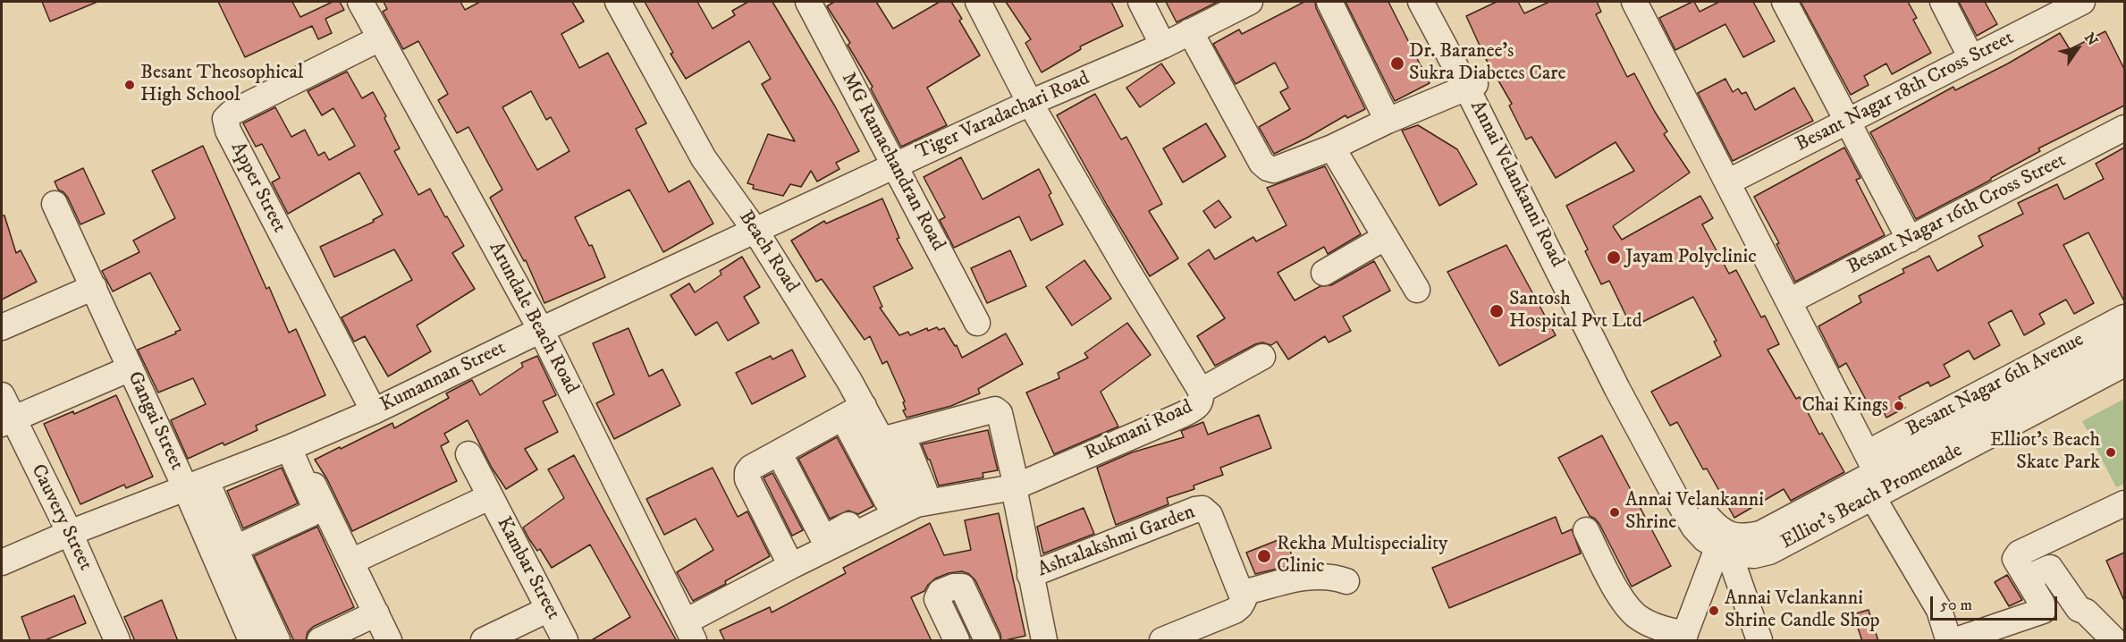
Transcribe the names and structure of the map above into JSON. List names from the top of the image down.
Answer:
{
  "streets": {
    "street": [
      "Besant Nagar 18th Cross Street",
      "Tiger Varadachari Road",
      "MG Ramachandran Road",
      "Annai Velankanni Road",
      "Apper Street",
      "Besant Nagar 16th Cross Street",
      "Beach Road",
      "Arundale Beach Road",
      "Kumannan Street",
      "Besant Nagar 6th Avenue",
      "Gangai Street",
      "Rukmani Road",
      "Elliot's Beach Promenade",
      "Cauvery Street",
      "Ashtalakshmi Garden",
      "Kambar Street"
    ]
  },
  "crossings": [
    ["Tiger Varadachari Road", "MG Ramachandran Road"],
    ["Tiger Varadachari Road", "Beach Road"],
    ["Tiger Varadachari Road", "Kumannan Street"],
    ["Tiger Varadachari Road", "Rukmani Road"],
    ["Annai Velankanni Road", "Elliot's Beach Promenade"],
    ["Apper Street", "Arundale Beach Road"],
    ["Apper Street", "Kumannan Street"],
    ["Beach Road", "Kumannan Street"],
    ["Beach Road", "Rukmani Road"],
    ["Arundale Beach Road", "Kumannan Street"],
    ["Arundale Beach Road", "Rukmani Road"],
    ["Kumannan Street", "Gangai Street"],
    ["Kumannan Street", "Cauvery Street"],
    ["Besant Nagar 6th Avenue", "Elliot's Beach Promenade"]
  ],
  "places": [
    "Dr. Baranee's Sukra Diabetes Care",
    "Besant Theosophical High School",
    "Jayam Polyclinic",
    "Santosh Hospital Pvt Ltd",
    "Chai Kings",
    "Elliot's Beach Skate Park",
    "Annai Velankanni Shrine",
    "Rekha Multispeciality Clinic",
    "Annai Velankanni Shrine Candle Shop"
  ],
  "scale_bar": "50 m",
  "north": "top right"
}
